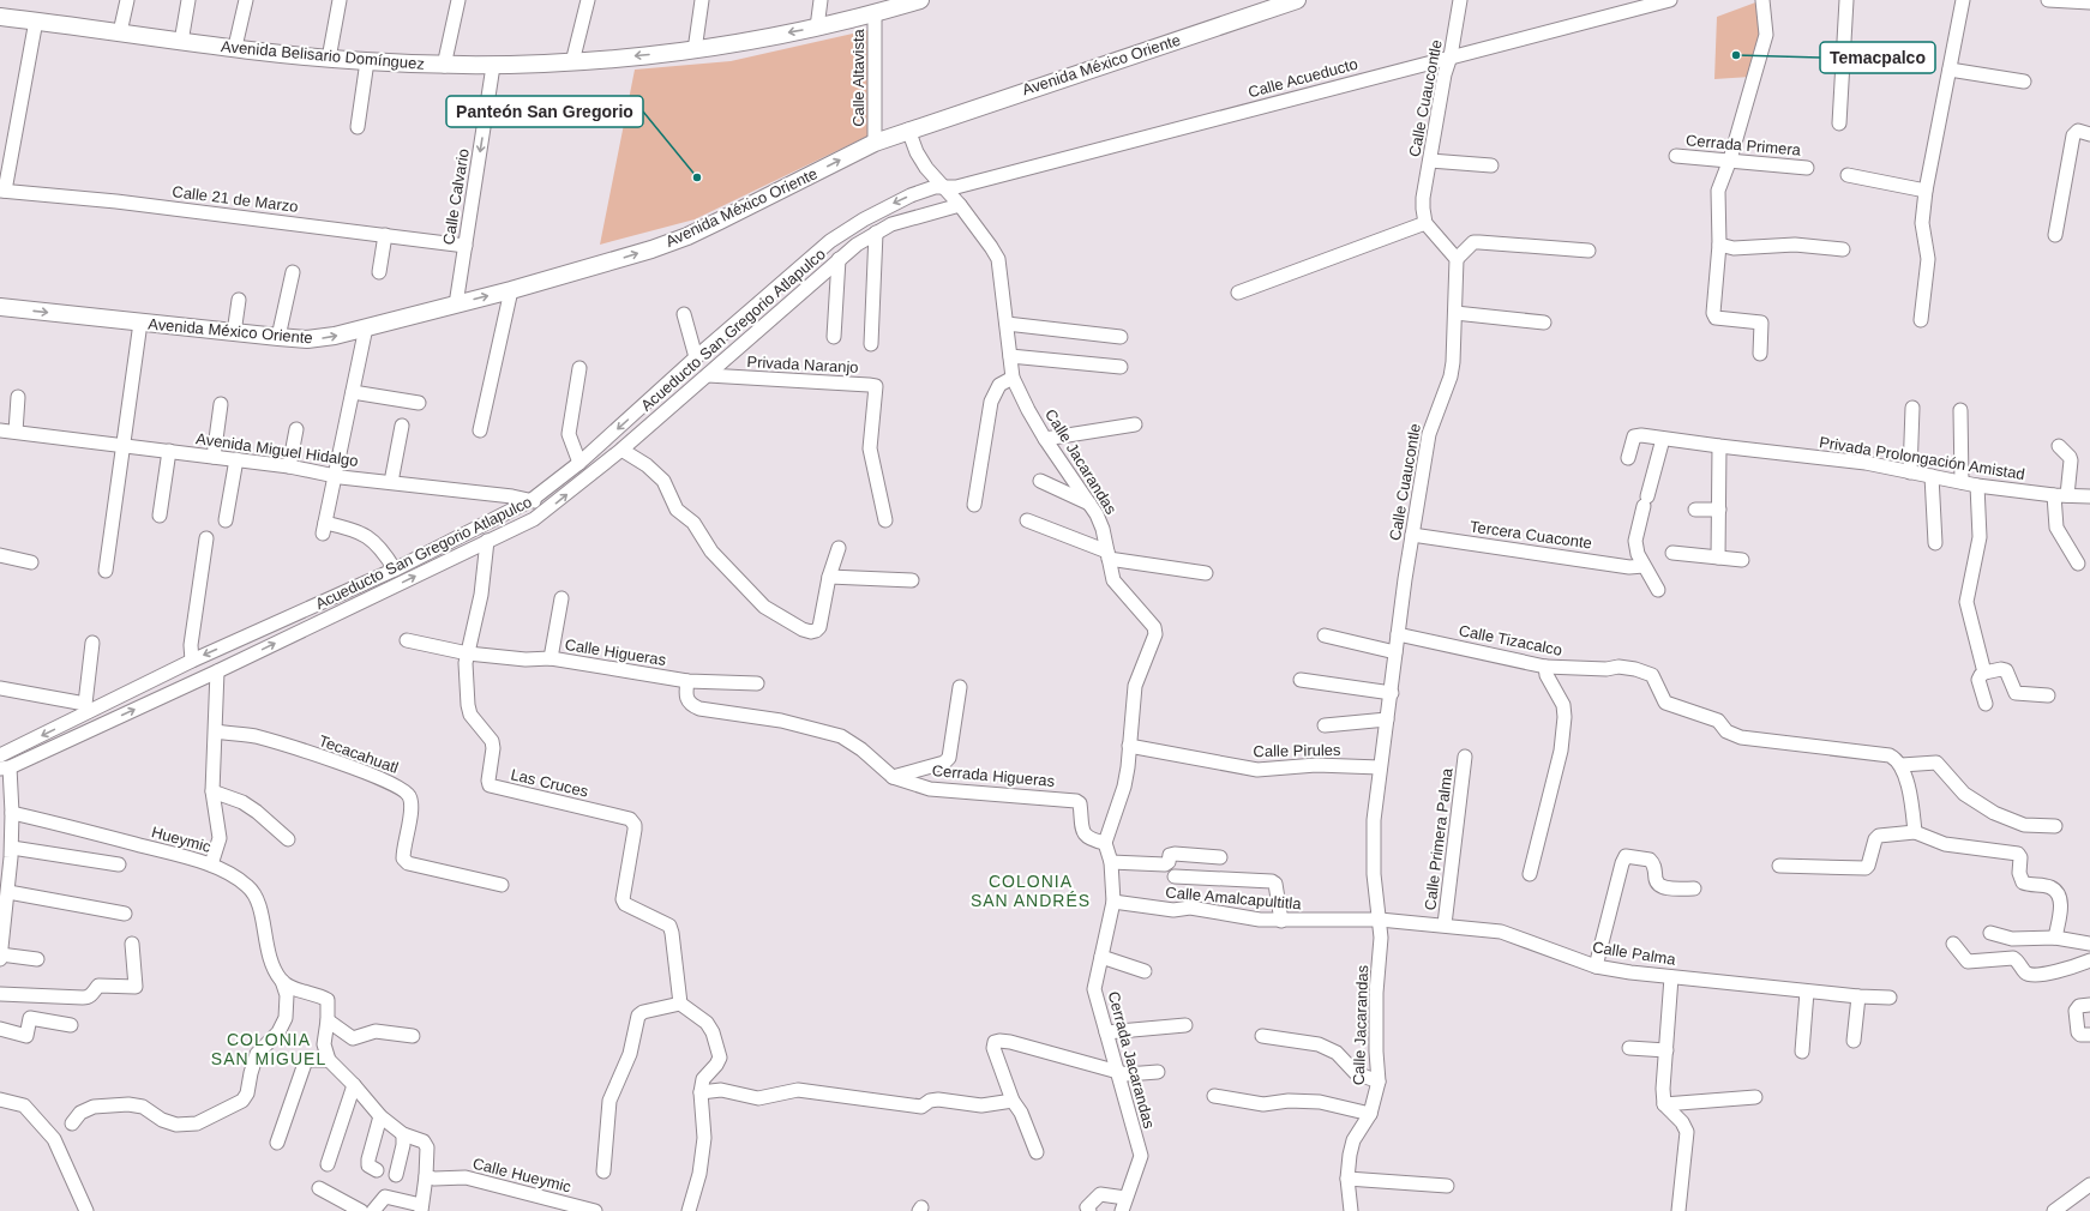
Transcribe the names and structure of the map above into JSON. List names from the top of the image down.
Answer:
{
  "streets": {
    "main road": ["Avenida Belisario Domínguez", "Avenida México Oriente"],
    "street": [
      "Calle Altavista",
      "Calle Acueducto",
      "Calle Cuaucontle",
      "Cerrada Primera",
      "Calle Calvario",
      "Calle 21 de Marzo",
      "Acueducto San Gregorio Atlapulco",
      "Privada Naranjo",
      "Avenida Miguel Hidalgo",
      "Privada Prolongación Amistad",
      "Calle Jacarandas",
      "Tercera Cuaconte",
      "Calle Tizacalco",
      "Calle Higueras",
      "Calle Pirules",
      "Tecacahuatl",
      "Cerrada Higueras",
      "Las Cruces",
      "Hueymic",
      "Calle Primera Palma",
      "Calle Amalcapultitla",
      "Calle Palma",
      "Cerrada Jacarandas",
      "Calle Hueymic"
    ]
  },
  "crossings": [
    ["Avenida Belisario Domínguez", "Calle Altavista"],
    ["Avenida Belisario Domínguez", "Calle Calvario"],
    ["Avenida México Oriente", "Calle Altavista"],
    ["Avenida México Oriente", "Calle Calvario"],
    ["Calle Acueducto", "Calle Cuaucontle"],
    ["Calle Acueducto", "Acueducto San Gregorio Atlapulco"],
    ["Calle Cuaucontle", "Calle Jacarandas"],
    ["Calle Cuaucontle", "Tercera Cuaconte"],
    ["Calle Cuaucontle", "Calle Tizacalco"],
    ["Calle Cuaucontle", "Calle Pirules"],
    ["Calle Calvario", "Calle 21 de Marzo"],
    ["Acueducto San Gregorio Atlapulco", "Privada Naranjo"],
    ["Acueducto San Gregorio Atlapulco", "Avenida Miguel Hidalgo"],
    ["Acueducto San Gregorio Atlapulco", "Calle Jacarandas"],
    ["Acueducto San Gregorio Atlapulco", "Las Cruces"],
    ["Calle Jacarandas", "Calle Pirules"],
    ["Calle Jacarandas", "Cerrada Higueras"],
    ["Calle Jacarandas", "Calle Amalcapultitla"],
    ["Calle Jacarandas", "Calle Palma"],
    ["Calle Higueras", "Cerrada Higueras"],
    ["Calle Higueras", "Las Cruces"],
    ["Calle Primera Palma", "Calle Palma"],
    ["Calle Amalcapultitla", "Calle Palma"],
    ["Calle Amalcapultitla", "Cerrada Jacarandas"]
  ],
  "one_way": ["Avenida México Oriente", "Calle Calvario"],
  "districts": ["COLONIA SAN ANDRÉS", "COLONIA SAN MIGUEL"],
  "places": ["Temacpalco", "Panteón San Gregorio"]
}
